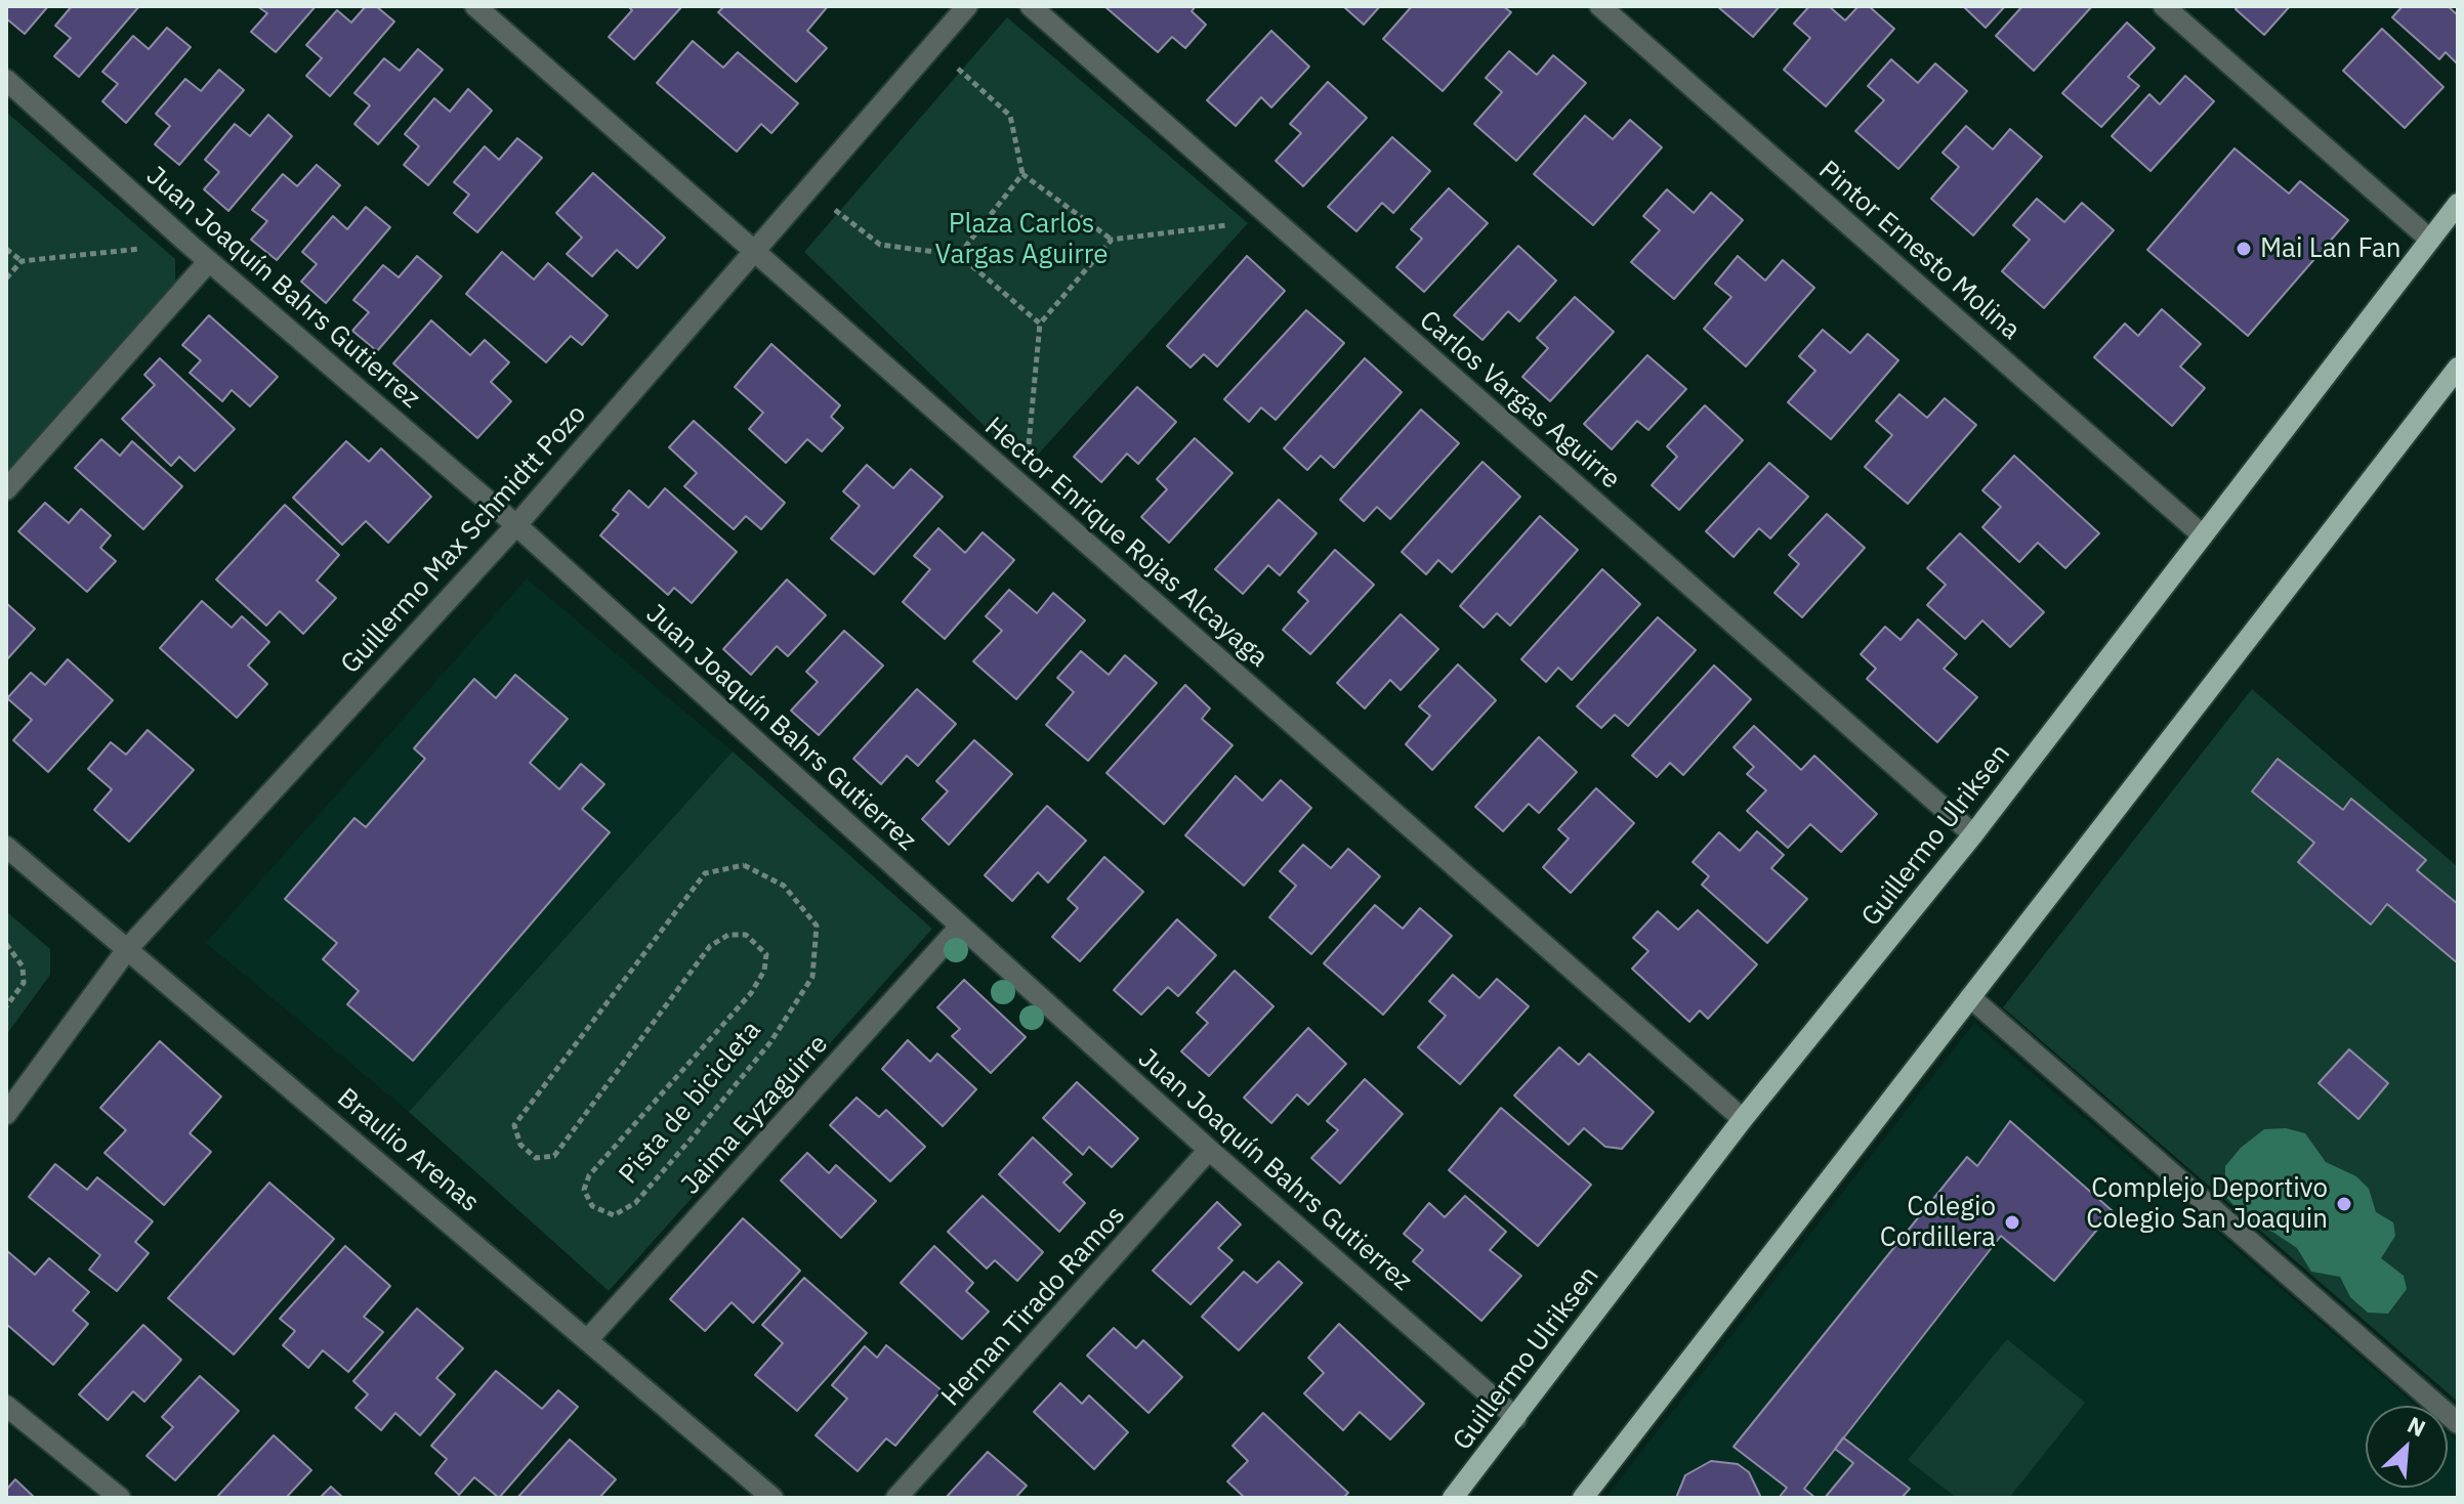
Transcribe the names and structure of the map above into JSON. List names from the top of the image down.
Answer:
{
  "streets": {
    "main road": ["Guillermo Ulriksen"],
    "street": [
      "Pintor Ernesto Molina",
      "Juan Joaquín Bahrs Gutierrez",
      "Carlos Vargas Aguirre",
      "Guillermo Max Schmidtt Pozo",
      "Hector Enrique Rojas Alcayaga",
      "Jaima Eyzaguirre",
      "Braulio Arenas",
      "Hernan Tirado Ramos"
    ],
    "path": ["Pista de bicicleta"]
  },
  "crossings": [
    ["Pintor Ernesto Molina", "Guillermo Ulriksen"],
    ["Juan Joaquín Bahrs Gutierrez", "Guillermo Max Schmidtt Pozo"],
    ["Juan Joaquín Bahrs Gutierrez", "Guillermo Ulriksen"],
    ["Juan Joaquín Bahrs Gutierrez", "Jaima Eyzaguirre"],
    ["Juan Joaquín Bahrs Gutierrez", "Hernan Tirado Ramos"],
    ["Carlos Vargas Aguirre", "Guillermo Ulriksen"],
    ["Guillermo Max Schmidtt Pozo", "Hector Enrique Rojas Alcayaga"],
    ["Guillermo Max Schmidtt Pozo", "Braulio Arenas"],
    ["Hector Enrique Rojas Alcayaga", "Guillermo Ulriksen"],
    ["Jaima Eyzaguirre", "Braulio Arenas"]
  ],
  "parks": ["Plaza Carlos Vargas Aguirre"],
  "places": ["Mai Lan Fan", "Complejo Deportivo Colegio San Joaquin", "Colegio Cordillera"],
  "north": "top right"
}
